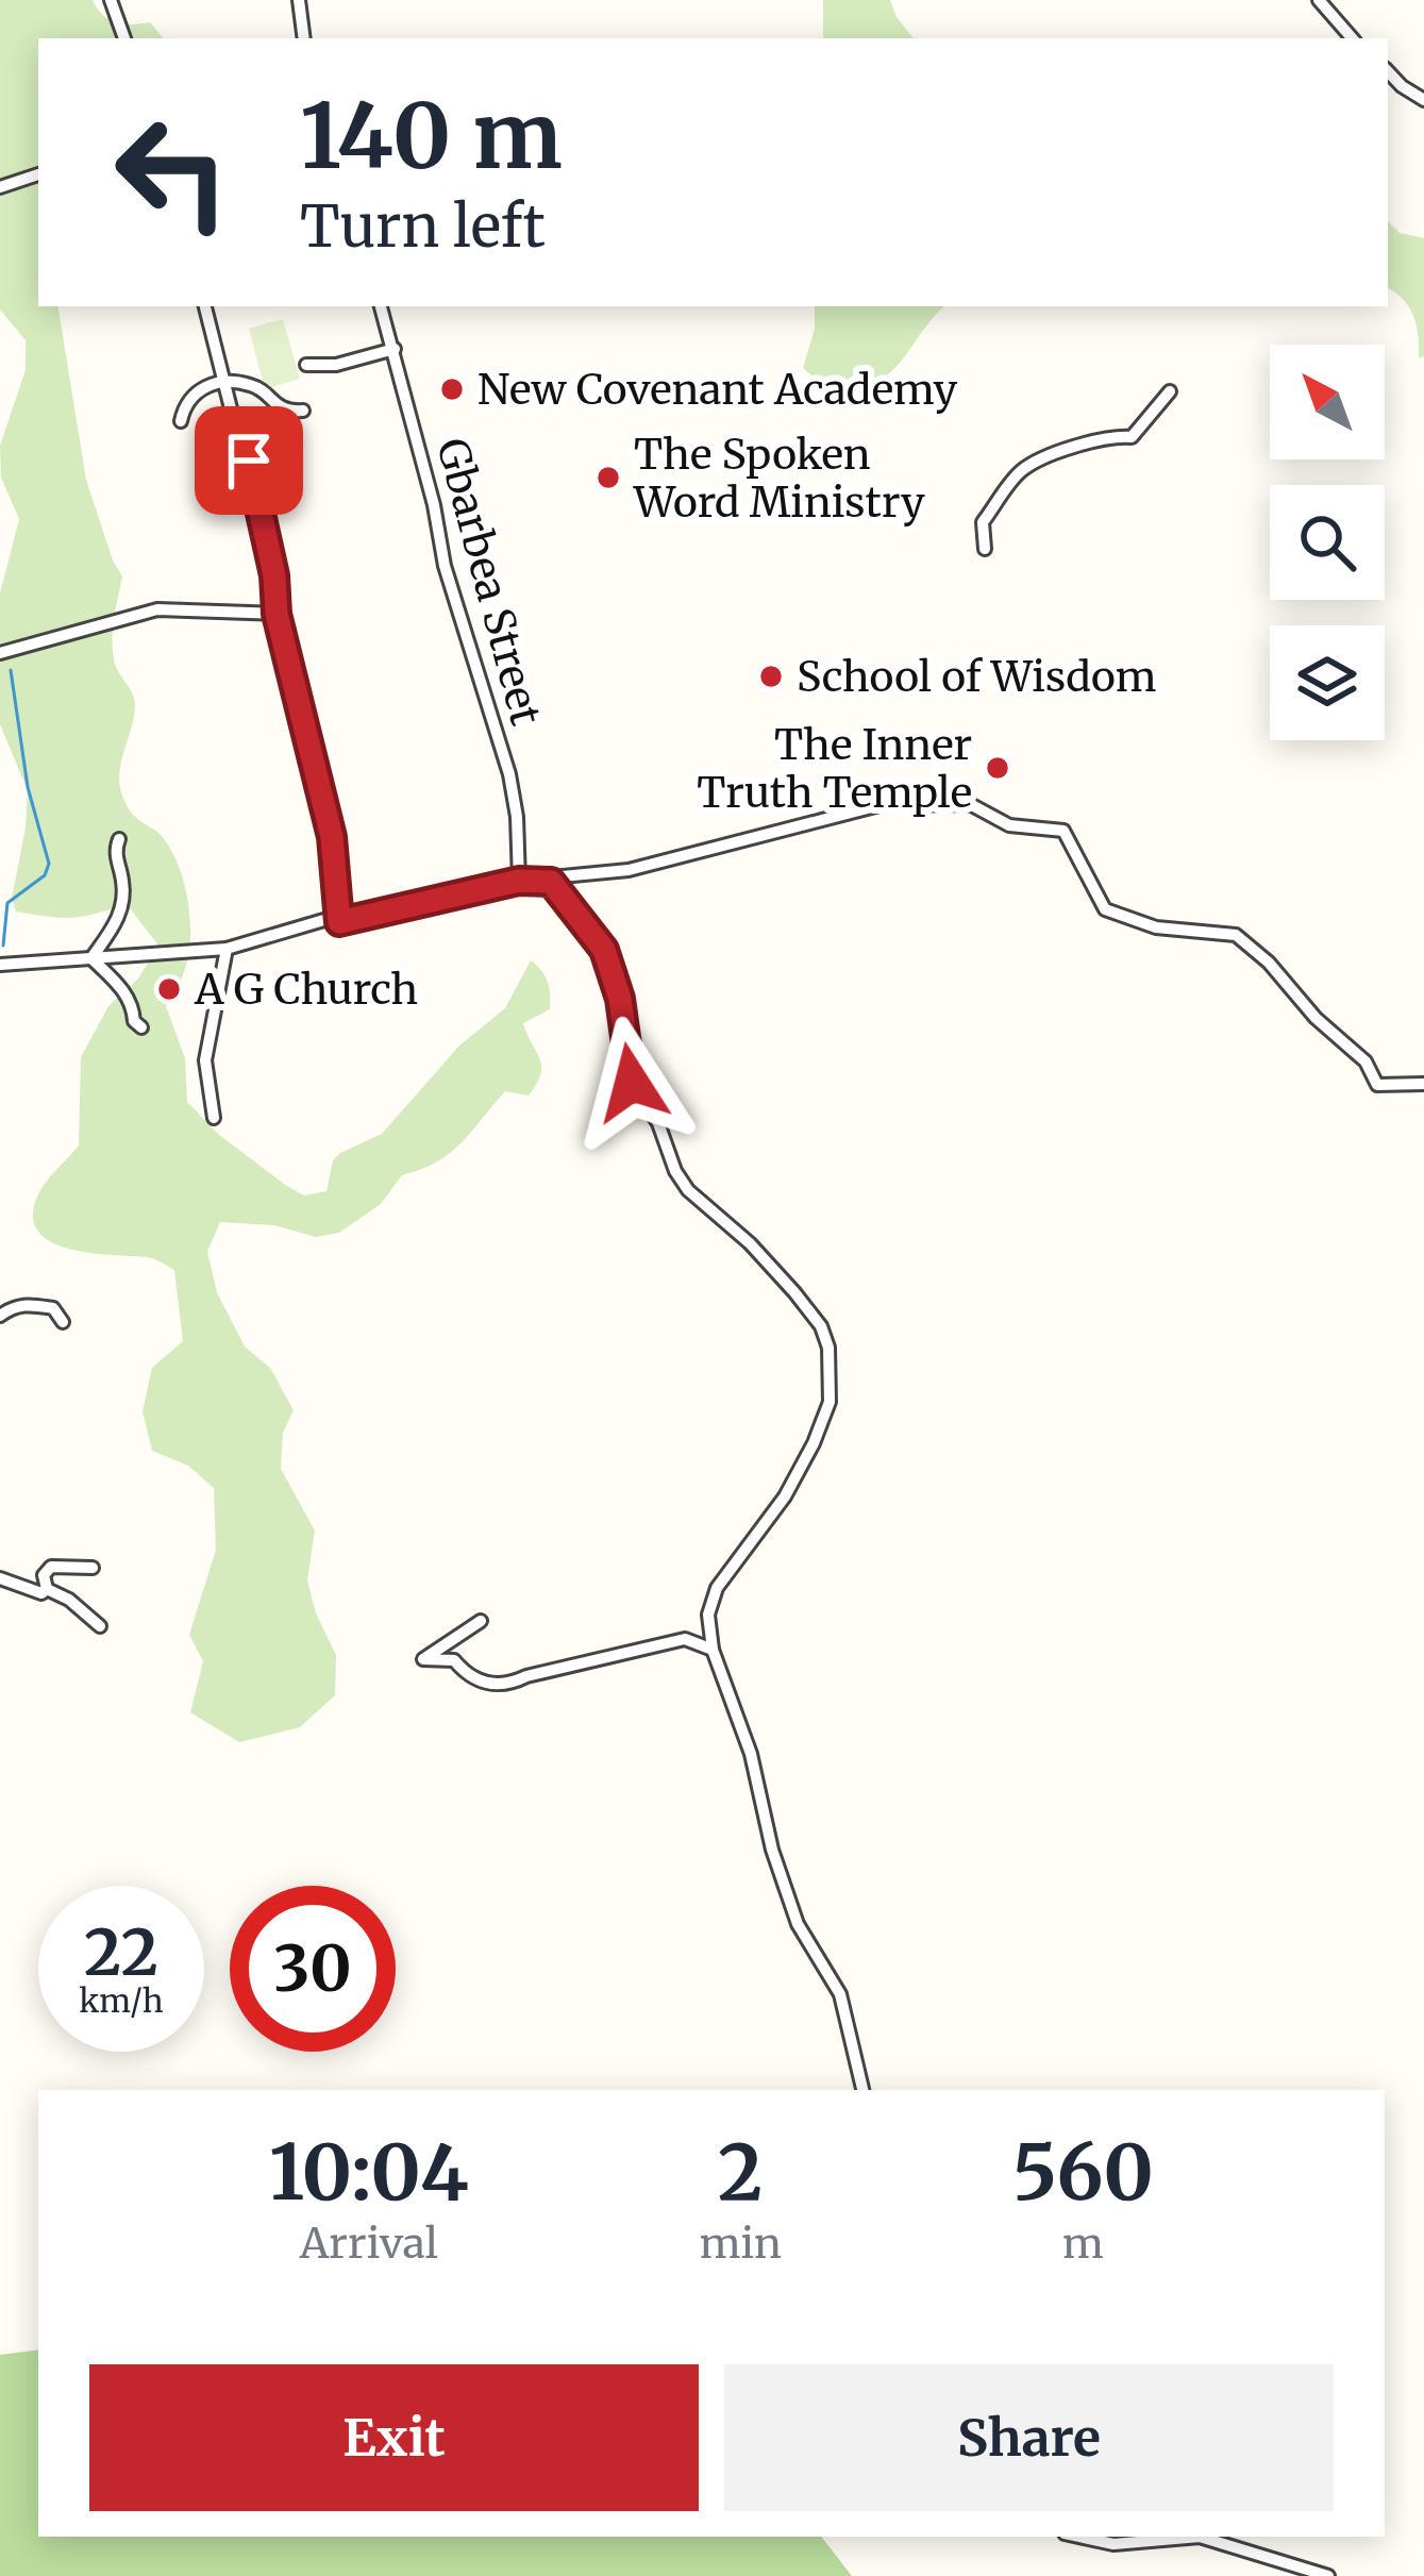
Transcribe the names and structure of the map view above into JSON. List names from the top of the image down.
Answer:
{
  "streets": {
    "street": ["Gbarbea Street"]
  },
  "places": [
    "New Covenant Academy",
    "The Spoken Word Ministry",
    "School of Wisdom",
    "The Inner Truth Temple",
    "A G Church"
  ],
  "north": "top left",
  "page": {
    "turn": ["140 m", "Turn left"],
    "speed": "22 km/h",
    "limit": "30",
    "eta": [
      "10:04",
      "Arrival",
      "2",
      "min",
      "560",
      "m"
    ],
    "buttons": ["Exit", "Share"]
  }
}
